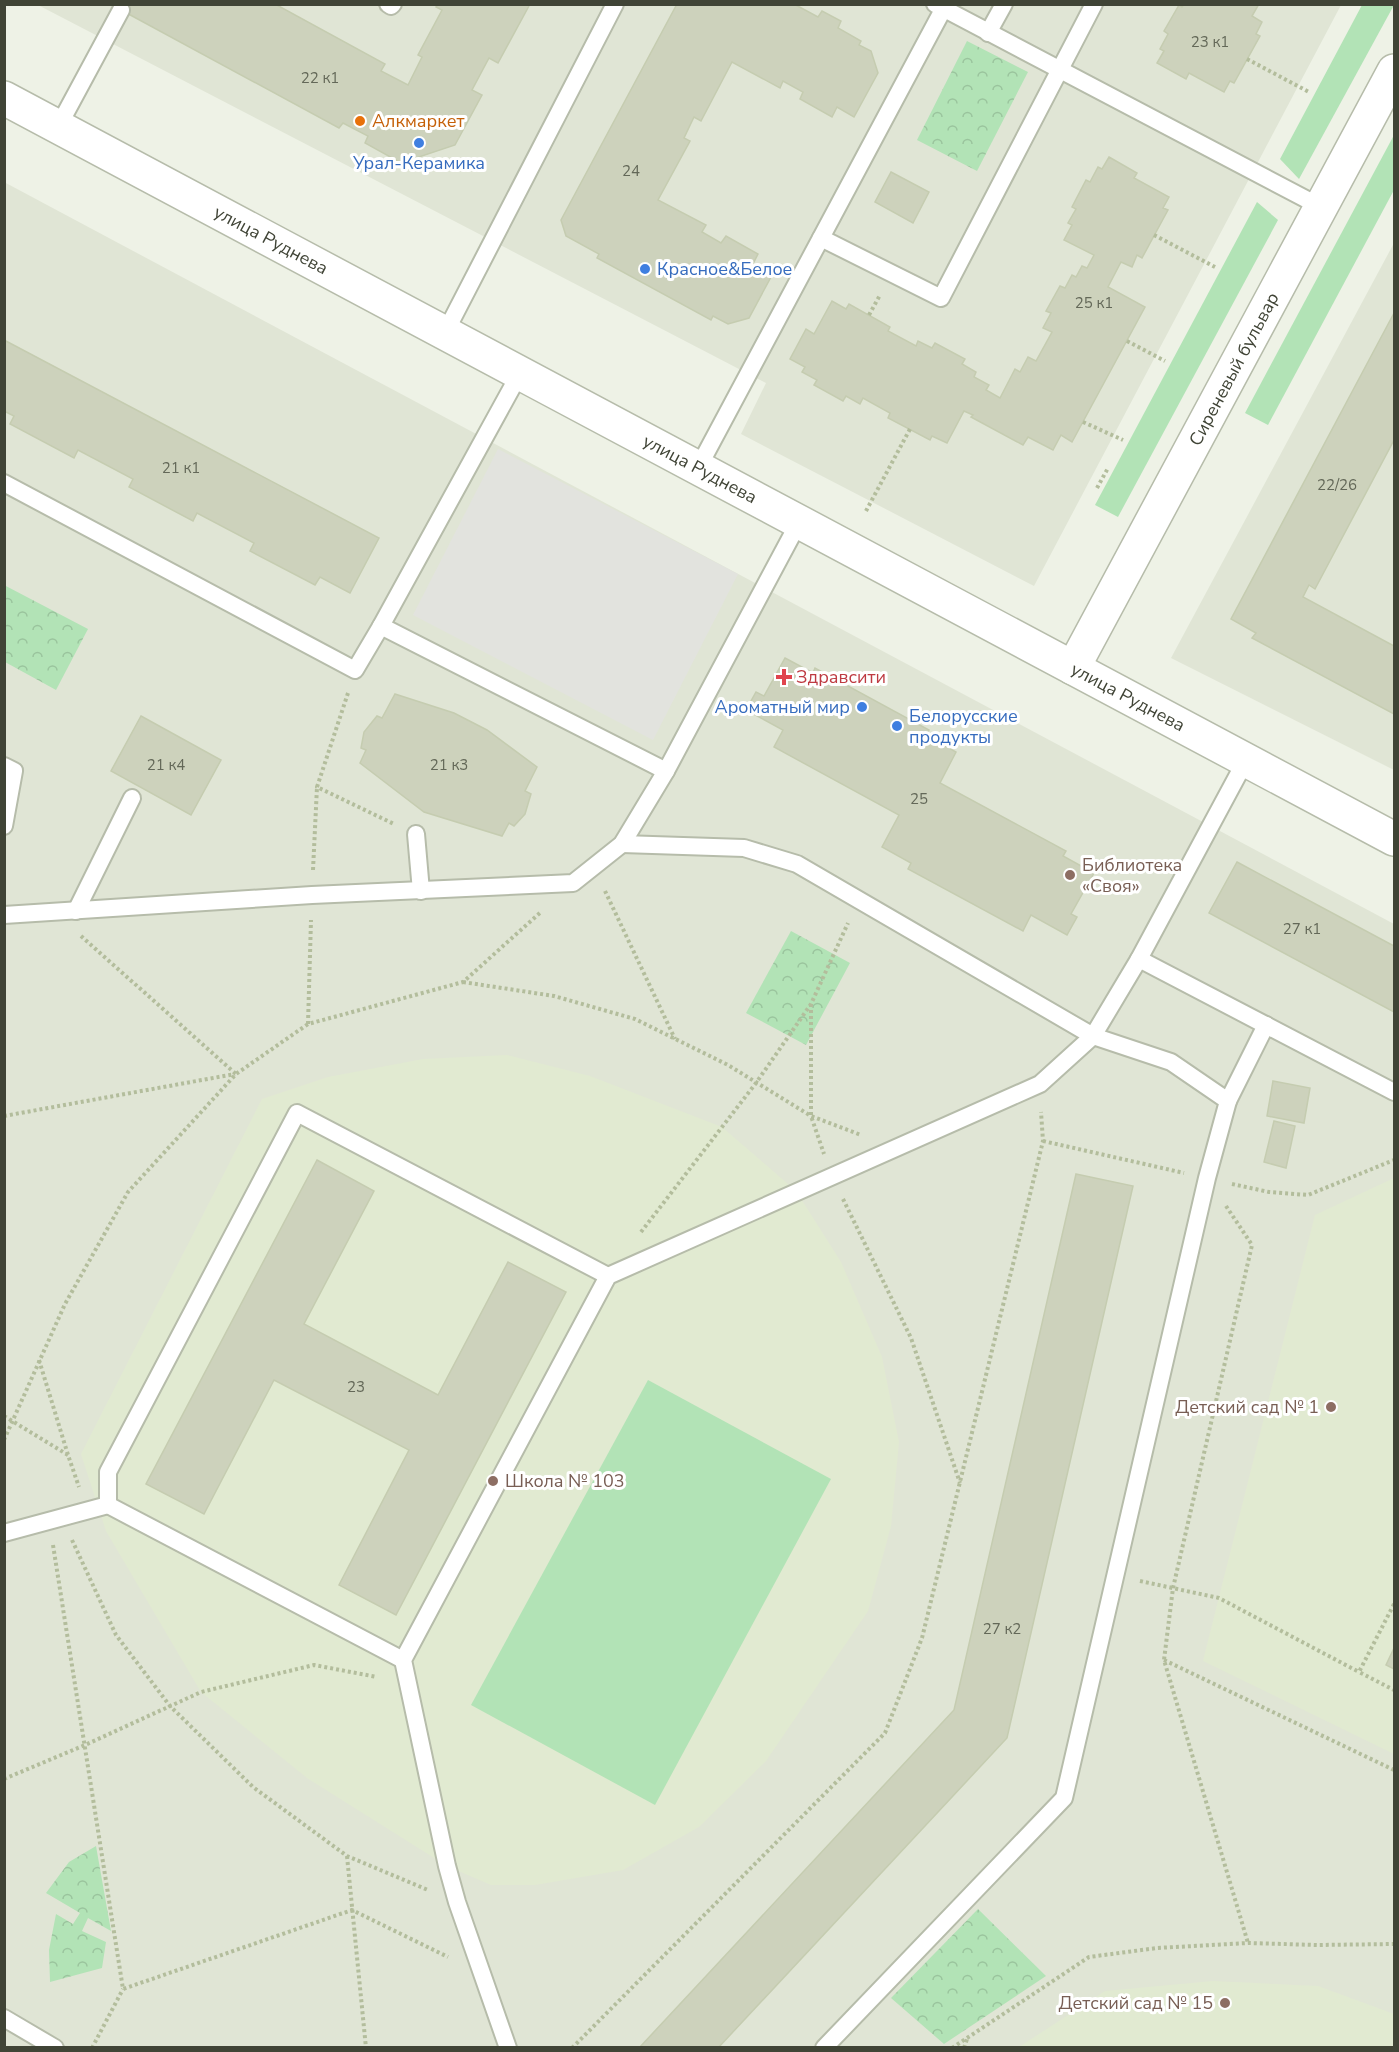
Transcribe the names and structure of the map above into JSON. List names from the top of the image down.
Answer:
{
  "streets": {
    "street": ["улица Руднева", "Сиреневый бульвар"]
  },
  "crossings": [
    ["улица Руднева", "Сиреневый бульвар"]
  ],
  "places": {
    "other": [
      "Алкмаркет",
      "Урал-Керамика",
      "Красное&Белое",
      "Ароматный мир",
      "Белорусские продукты",
      "Библиотека «Своя»",
      "Детский сад № 1",
      "Школа № 103",
      "Детский сад № 15"
    ],
    "health": ["Здравсити"]
  },
  "house_numbers": [
    "23 к1",
    "22 к1",
    "24",
    "25 к1",
    "21 к1",
    "22/26",
    "21 к4",
    "21 к3",
    "25",
    "27 к1",
    "23",
    "27 к2"
  ]
}
